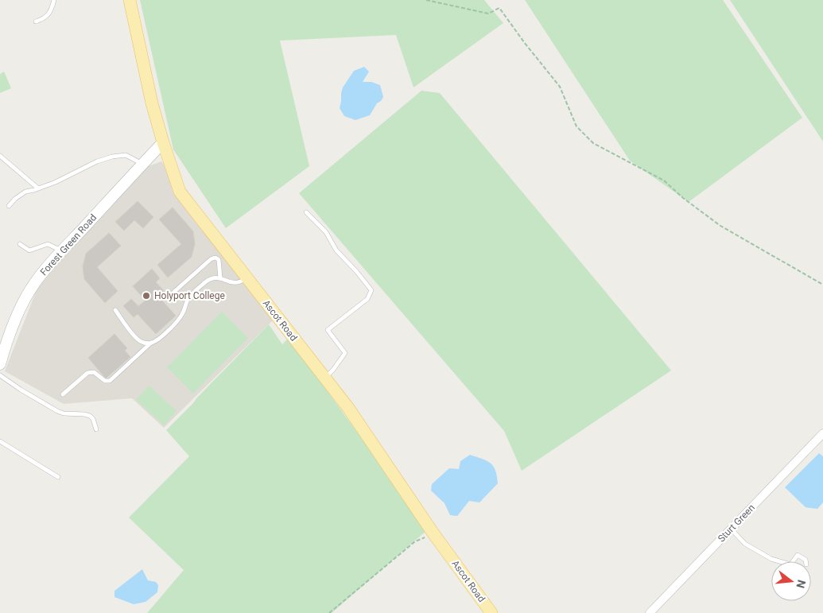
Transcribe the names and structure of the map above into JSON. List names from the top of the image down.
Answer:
{
  "streets": {
    "main road": ["Forest Green Road", "Ascot Road"],
    "street": ["Sturt Green"]
  },
  "crossings": [
    ["Forest Green Road", "Ascot Road"]
  ],
  "places": ["Holyport College"],
  "north": "right"
}
